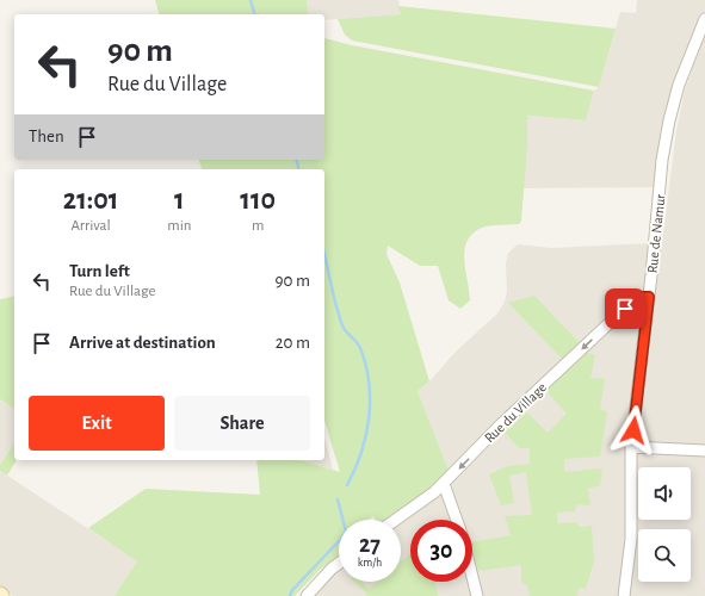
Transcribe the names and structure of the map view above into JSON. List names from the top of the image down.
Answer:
{
  "streets": {
    "street": ["Rue de Namur", "Rue du Village"]
  },
  "crossings": [
    ["Rue de Namur", "Rue du Village"]
  ],
  "one_way": ["Rue du Village"],
  "page": {
    "turn": ["90 m", "Rue du Village"],
    "then": "Then",
    "eta": [
      "21:01",
      "Arrival",
      "1",
      "min",
      "110",
      "m"
    ],
    "list": [
      {
        "name": "Turn left",
        "note": "Rue du Village",
        "value": "90 m"
      },
      {
        "name": "Arrive at destination",
        "value": "20 m"
      }
    ],
    "buttons": ["Exit", "Share"],
    "speed": "27 km/h",
    "limit": "30"
  }
}
